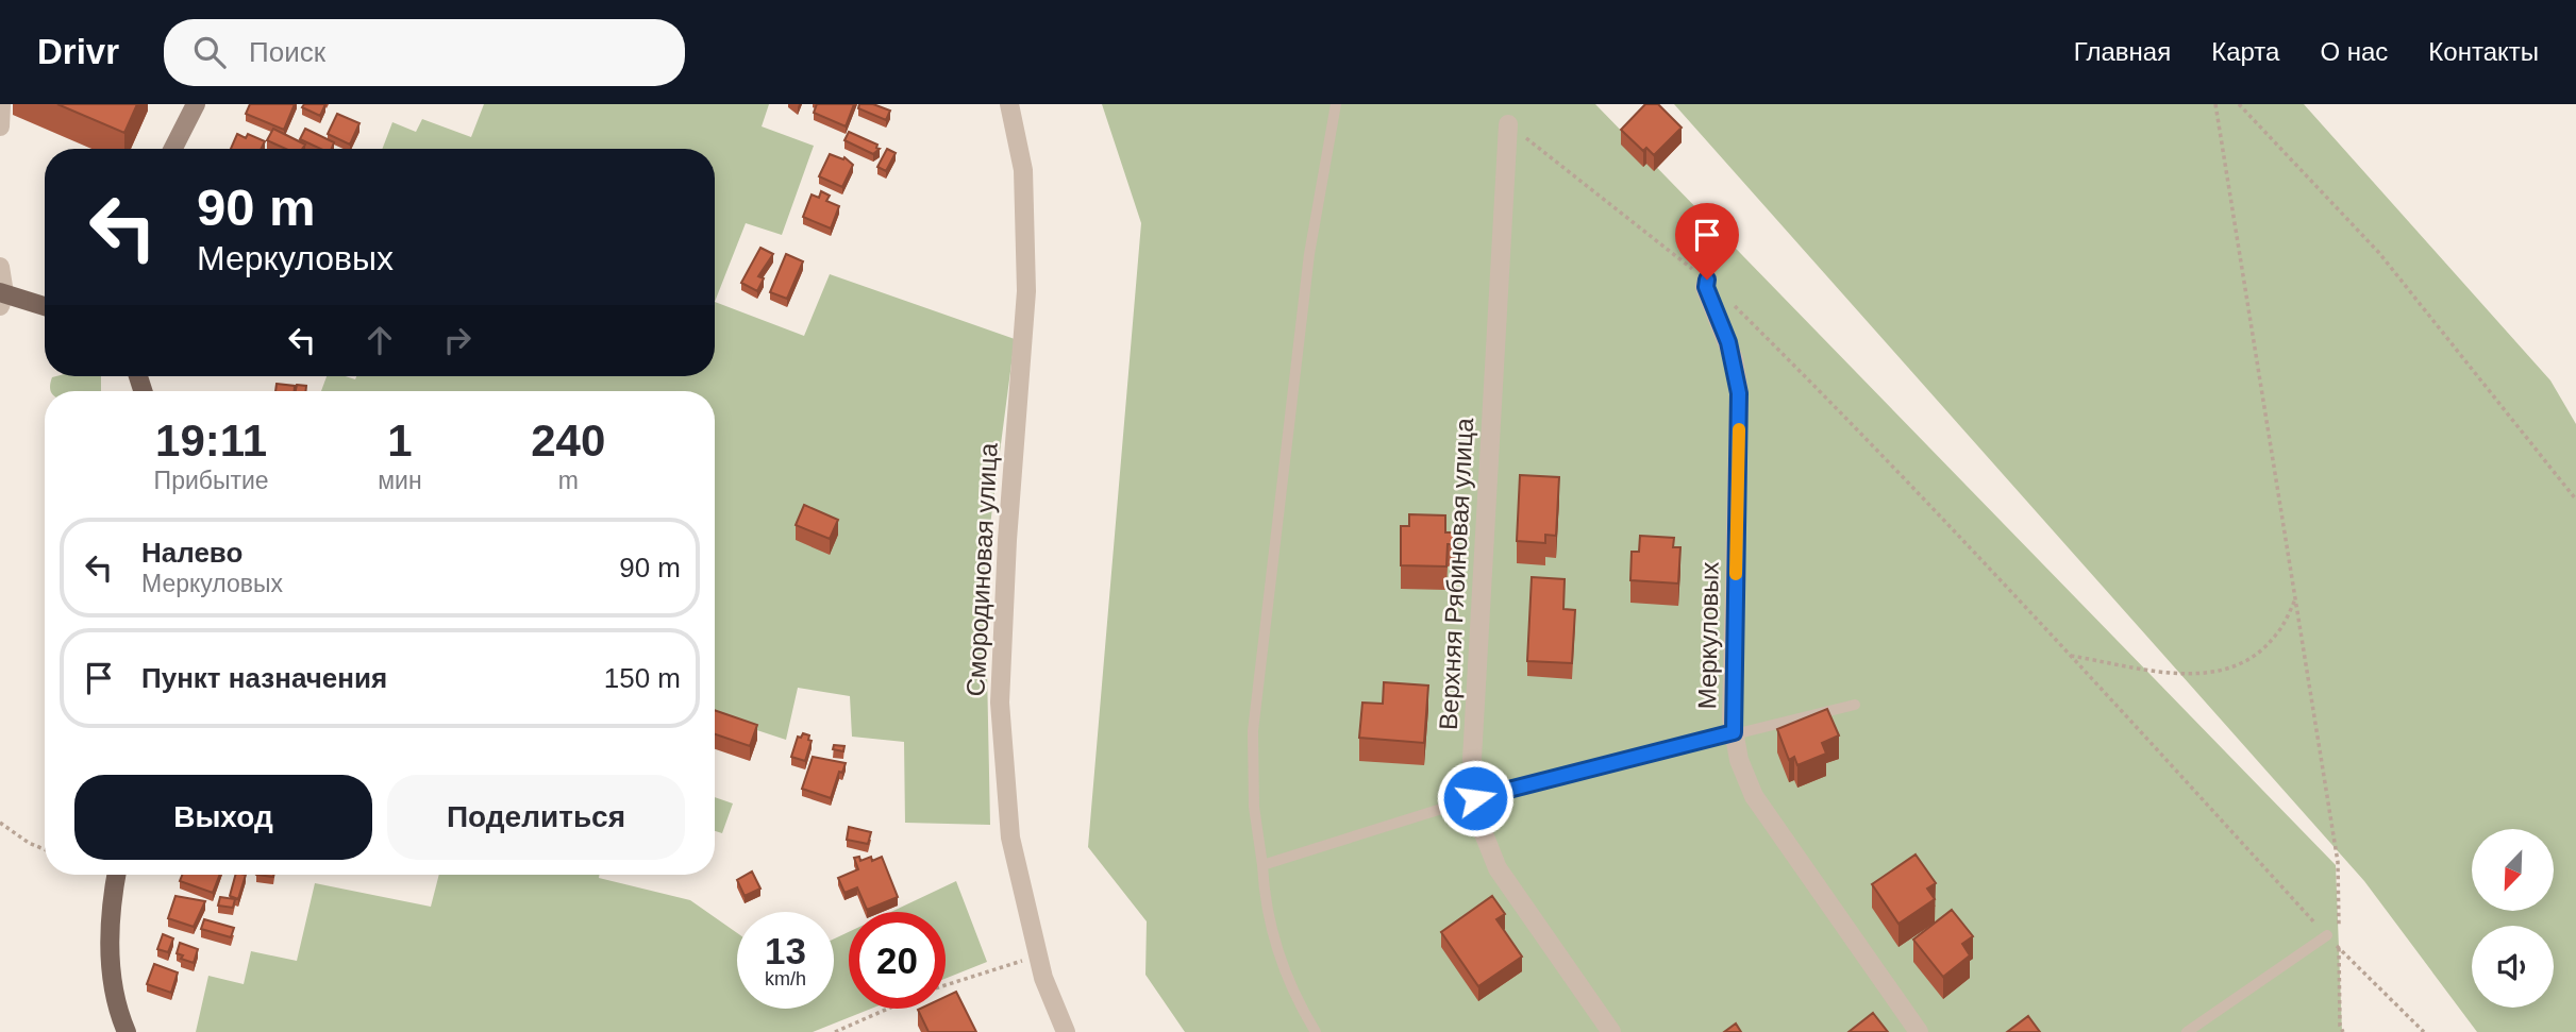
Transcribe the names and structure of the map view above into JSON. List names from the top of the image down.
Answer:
{
  "streets": {
    "street": ["Смородиновая улица", "Верхняя Рябиновая улица", "Меркуловых"]
  },
  "north": "bottom left",
  "page": {
    "header": "Drivr",
    "search": "Поиск",
    "nav": [
      "Главная",
      "Карта",
      "О нас",
      "Контакты"
    ],
    "turn": ["90 m", "Меркуловых"],
    "eta": [
      "19:11",
      "Прибытие",
      "1",
      "мин",
      "240",
      "m"
    ],
    "list": [
      {
        "name": "Налево",
        "note": "Меркуловых",
        "value": "90 m"
      },
      {
        "name": "Пункт назначения",
        "value": "150 m"
      }
    ],
    "buttons": ["Выход", "Поделиться"],
    "speed": "13 km/h",
    "limit": "20"
  }
}
